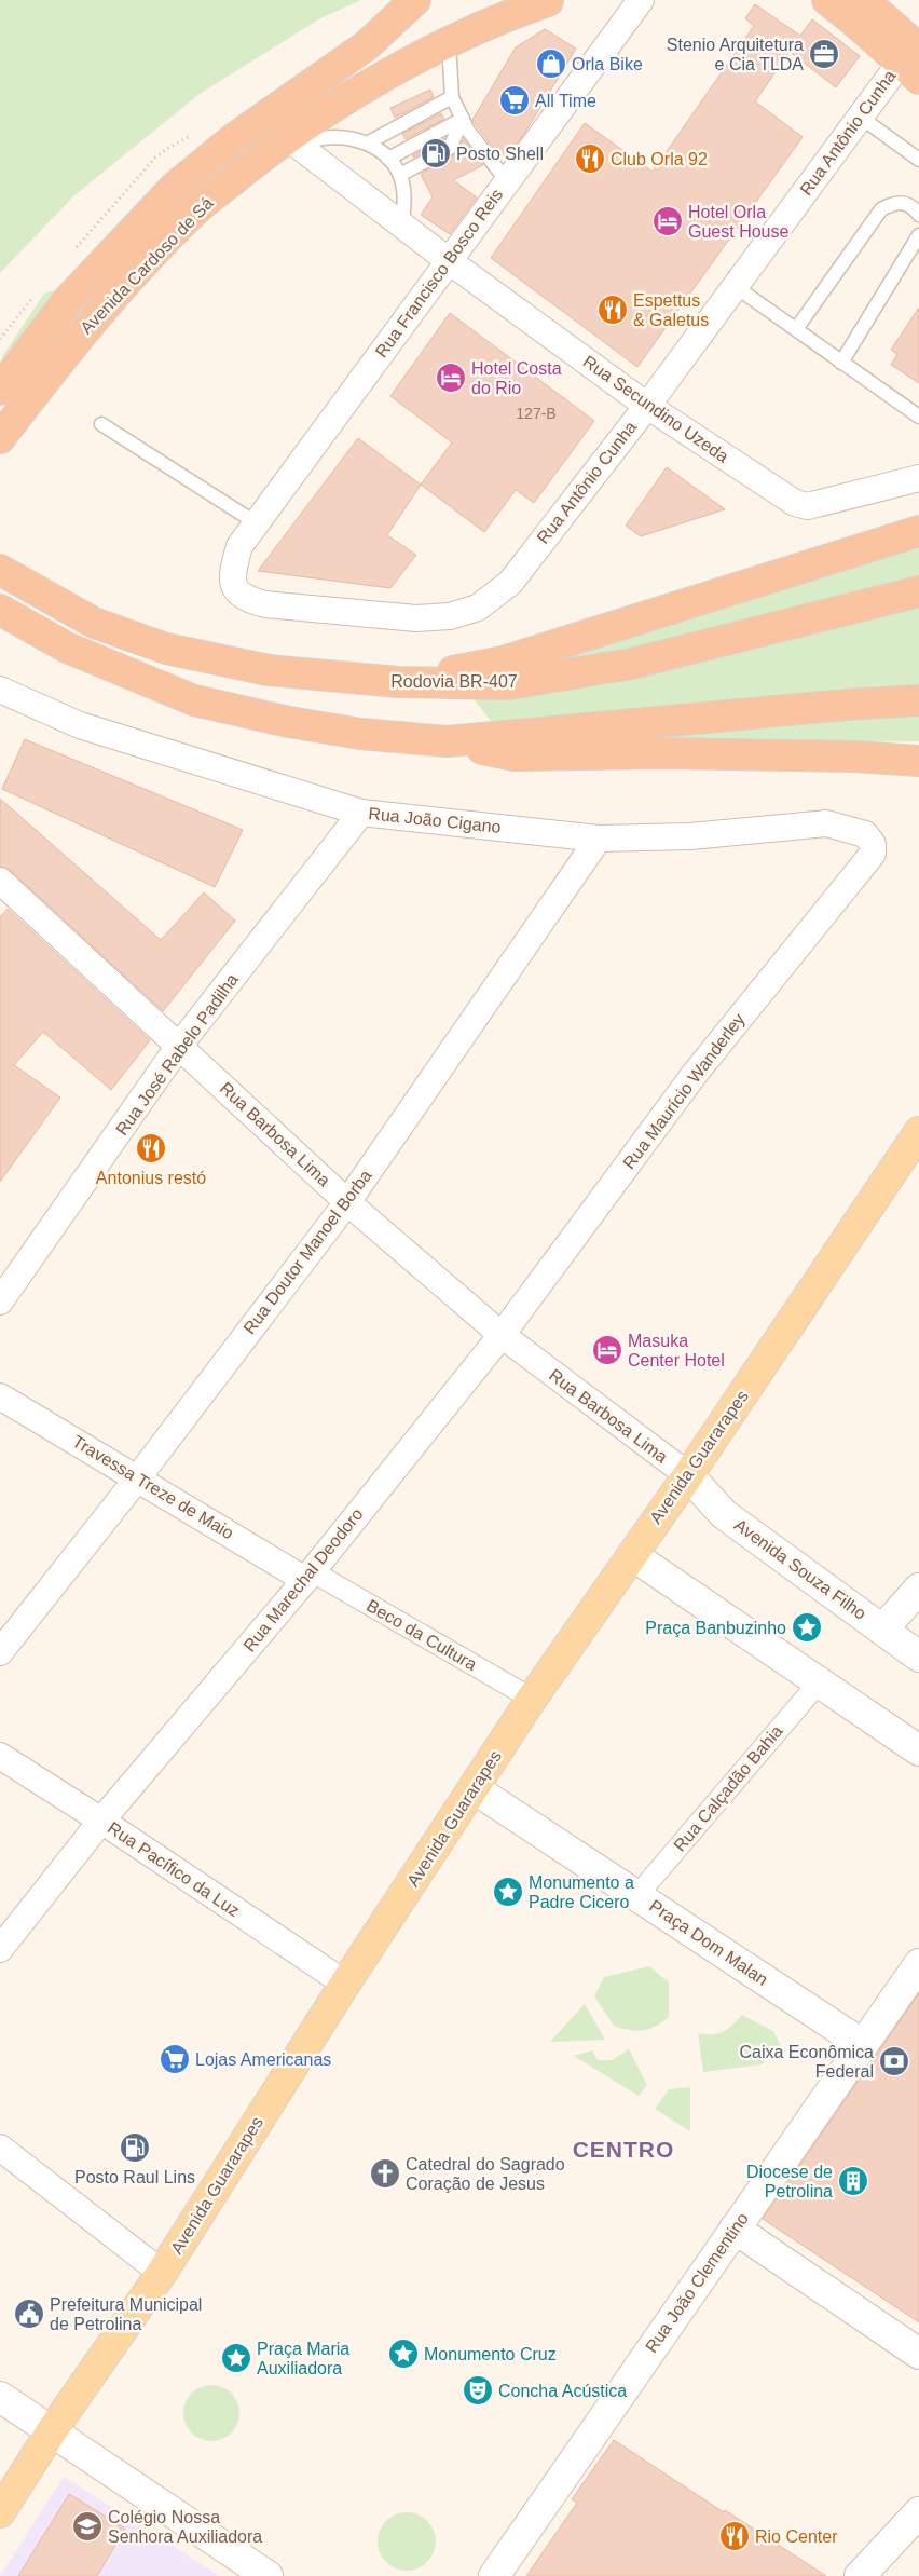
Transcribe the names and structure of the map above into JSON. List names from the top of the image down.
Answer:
{
  "streets": {
    "highway": ["Avenida Cardoso de Sá", "Rodovia BR-407"],
    "main road": [
      "Avenida Guararapes",
      "Avenida Souza Filho",
      "Praça Dom Malan",
      "Rua João Clementino"
    ],
    "street": [
      "Rua Antônio Cunha",
      "Rua Francisco Bosco Reis",
      "Rua Secundino Uzeda",
      "Rua João Cigano",
      "Rua José Rabelo Padilha",
      "Rua Maurício Wanderley",
      "Rua Barbosa Lima",
      "Rua Doutor Manoel Borba",
      "Travessa Treze de Maio",
      "Rua Marechal Deodoro",
      "Beco da Cultura",
      "Rua Calçadão Bahia",
      "Rua Pacífico da Luz"
    ]
  },
  "crossings": [
    ["Rua Antônio Cunha", "Rua Francisco Bosco Reis"],
    ["Rua Antônio Cunha", "Rua Secundino Uzeda"],
    ["Avenida Cardoso de Sá", "Rua Secundino Uzeda"],
    ["Rua Francisco Bosco Reis", "Rua Secundino Uzeda"],
    ["Rua João Cigano", "Rua José Rabelo Padilha"],
    ["Rua João Cigano", "Rua Maurício Wanderley"],
    ["Rua João Cigano", "Rua Doutor Manoel Borba"],
    ["Rua José Rabelo Padilha", "Rua Barbosa Lima"],
    ["Rua Maurício Wanderley", "Rua Barbosa Lima"],
    ["Rua Maurício Wanderley", "Rua Marechal Deodoro"],
    ["Rua Barbosa Lima", "Rua Doutor Manoel Borba"],
    ["Rua Barbosa Lima", "Avenida Guararapes"],
    ["Rua Barbosa Lima", "Avenida Souza Filho"],
    ["Rua Barbosa Lima", "Rua Marechal Deodoro"],
    ["Rua Doutor Manoel Borba", "Travessa Treze de Maio"],
    ["Avenida Guararapes", "Avenida Souza Filho"],
    ["Avenida Guararapes", "Beco da Cultura"],
    ["Avenida Guararapes", "Rua Pacífico da Luz"],
    ["Avenida Guararapes", "Praça Dom Malan"],
    ["Travessa Treze de Maio", "Rua Marechal Deodoro"],
    ["Travessa Treze de Maio", "Beco da Cultura"],
    ["Rua Marechal Deodoro", "Beco da Cultura"],
    ["Rua Marechal Deodoro", "Rua Pacífico da Luz"],
    ["Rua Calçadão Bahia", "Praça Dom Malan"],
    ["Praça Dom Malan", "Rua João Clementino"]
  ],
  "districts": ["CENTRO"],
  "places": {
    "office": ["Stenio Arquitetura e Cia TLDA"],
    "shop": ["Orla Bike"],
    "supermarket": ["All Time", "Lojas Americanas"],
    "fuel station": ["Posto Shell", "Posto Raul Lins"],
    "restaurant": [
      "Club Orla 92",
      "Espettus & Galetus",
      "Antonius restó",
      "Rio Center"
    ],
    "hotel": ["Hotel Orla Guest House", "Hotel Costa do Rio", "Masuka Center Hotel"],
    "place": [
      "Praça Banbuzinho",
      "Monumento a Padre Cicero",
      "Monumento Cruz",
      "Praça Maria Auxiliadora"
    ],
    "bank": ["Caixa Econômica Federal"],
    "church": ["Catedral do Sagrado Coração de Jesus"],
    "building": ["Diocese de Petrolina"],
    "public building": ["Prefeitura Municipal de Petrolina"],
    "theatre": ["Concha Acústica"],
    "school or university": ["Colégio Nossa Senhora Auxiliadora"]
  },
  "house_numbers": ["127-B"]
}
